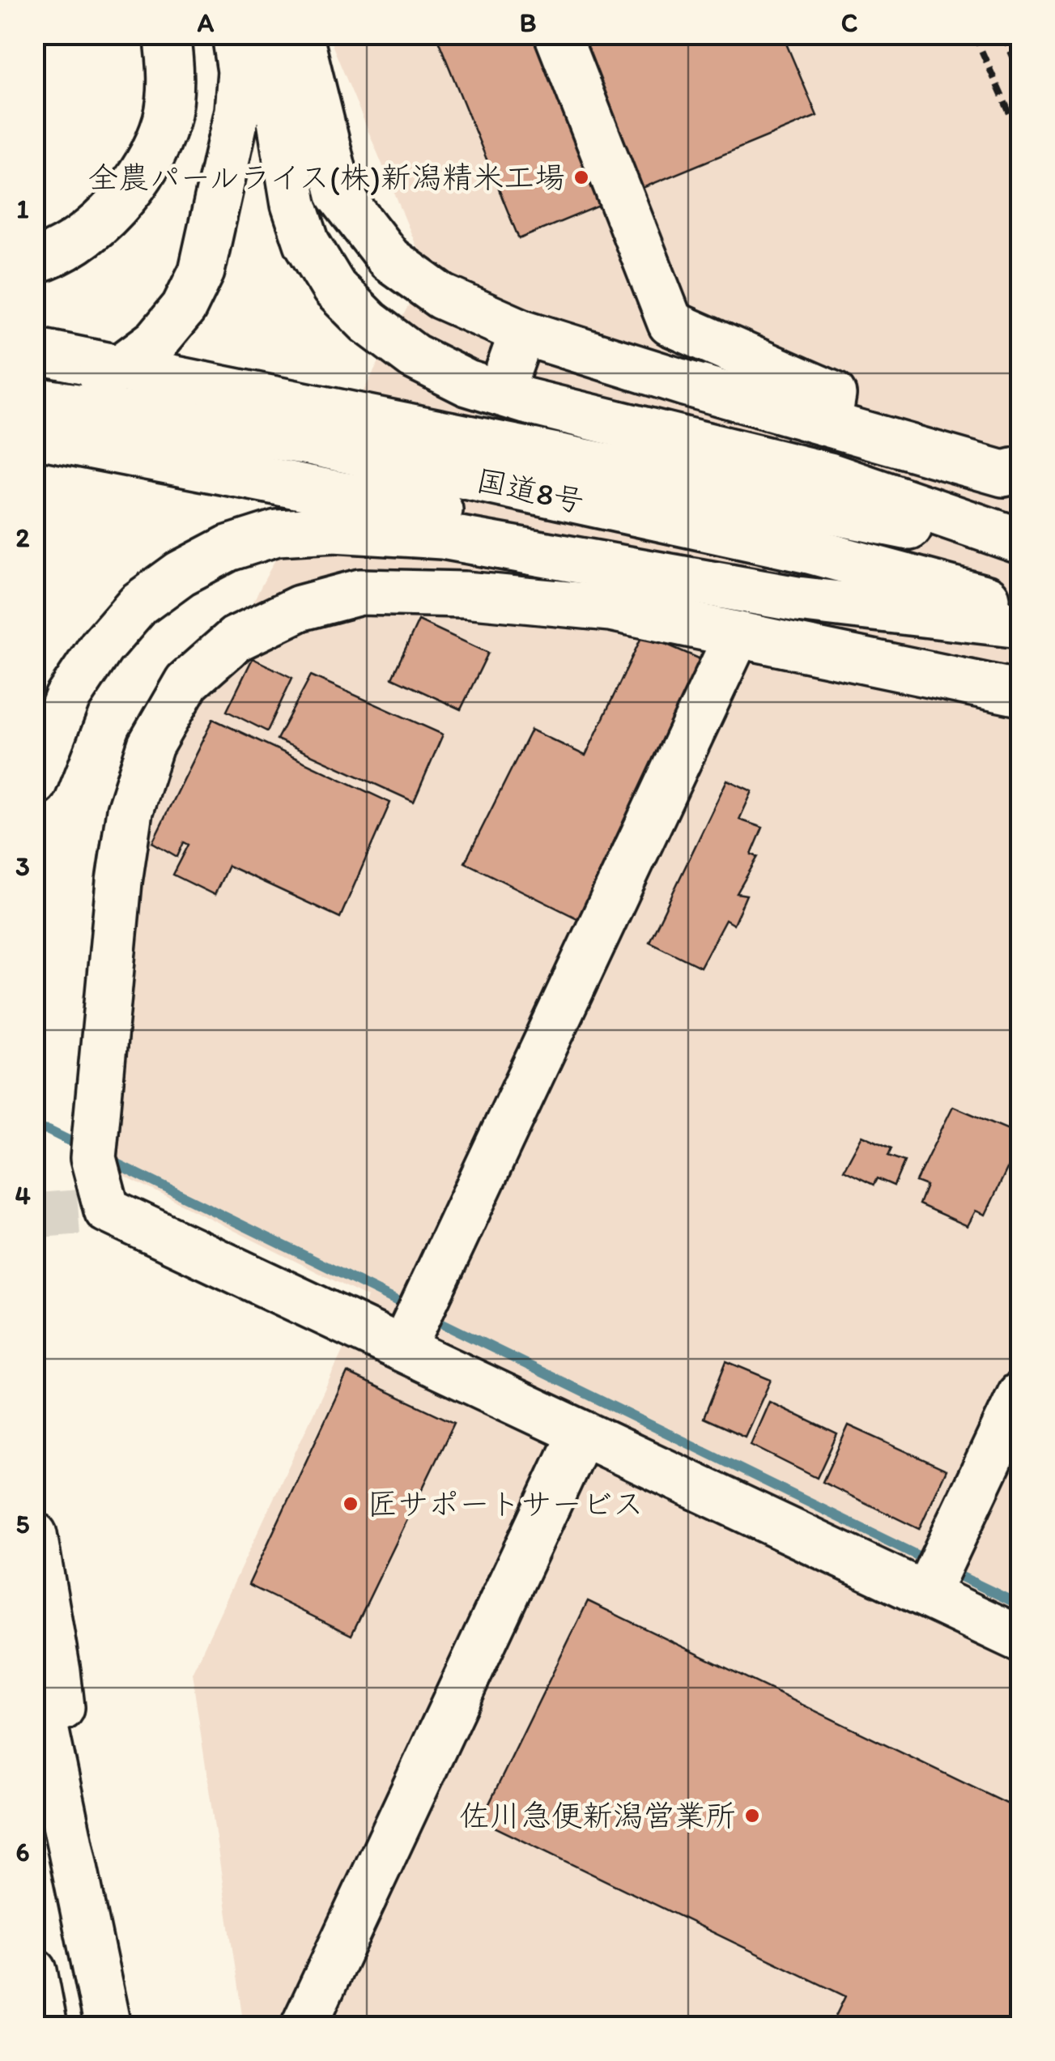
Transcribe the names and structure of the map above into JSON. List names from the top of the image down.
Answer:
{
  "streets": {
    "main road": ["国道8号"]
  },
  "places": ["全農パールライス(株)新潟精米工場", "匠サポートサービス", "佐川急便新潟営業所"],
  "grid": {
    "columns": ["A", "B", "C"],
    "rows": [
      "1",
      "2",
      "3",
      "4",
      "5",
      "6"
    ]
  }
}
